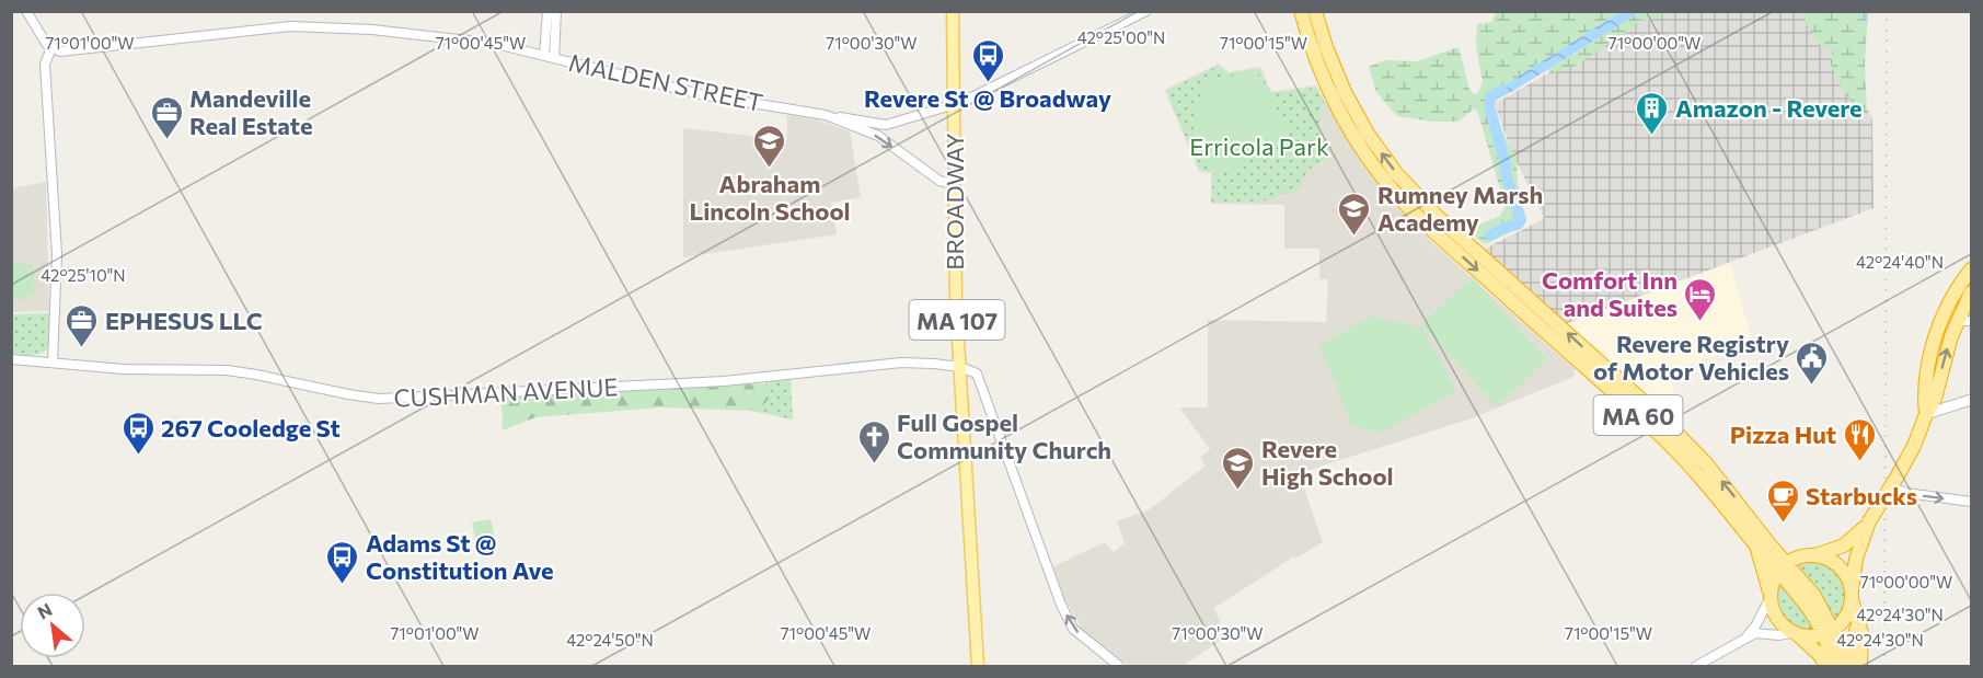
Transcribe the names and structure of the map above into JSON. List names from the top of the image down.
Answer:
{
  "streets": {
    "highway": ["MA 60"],
    "main road": ["BROADWAY", "MA 107"],
    "street": ["MALDEN STREET", "CUSHMAN AVENUE"]
  },
  "crossings": [
    ["MALDEN STREET", "BROADWAY"],
    ["BROADWAY", "CUSHMAN AVENUE"]
  ],
  "parks": ["Erricola Park"],
  "places": {
    "bus stop": ["Revere St @ Broadway", "267 Cooledge St", "Adams St @ Constitution Ave"],
    "building": ["Amazon - Revere"],
    "office": ["Mandeville Real Estate", "EPHESUS LLC"],
    "school or university": ["Abraham Lincoln School", "Rumney Marsh Academy", "Revere High School"],
    "hotel": ["Comfort Inn and Suites"],
    "public building": ["Revere Registry of Motor Vehicles"],
    "restaurant": ["Pizza Hut"],
    "church": ["Full Gospel Community Church"],
    "cafe": ["Starbucks"]
  },
  "north": "top left",
  "coordinates": [
    "42°25'00\"N",
    "71°01'00\"W",
    "71°00'45\"W",
    "71°00'30\"W",
    "71°00'15\"W",
    "71°00'00\"W",
    "42°24'40\"N",
    "42°25'10\"N",
    "42°24'30\"N",
    "42°24'50\"N"
  ]
}
